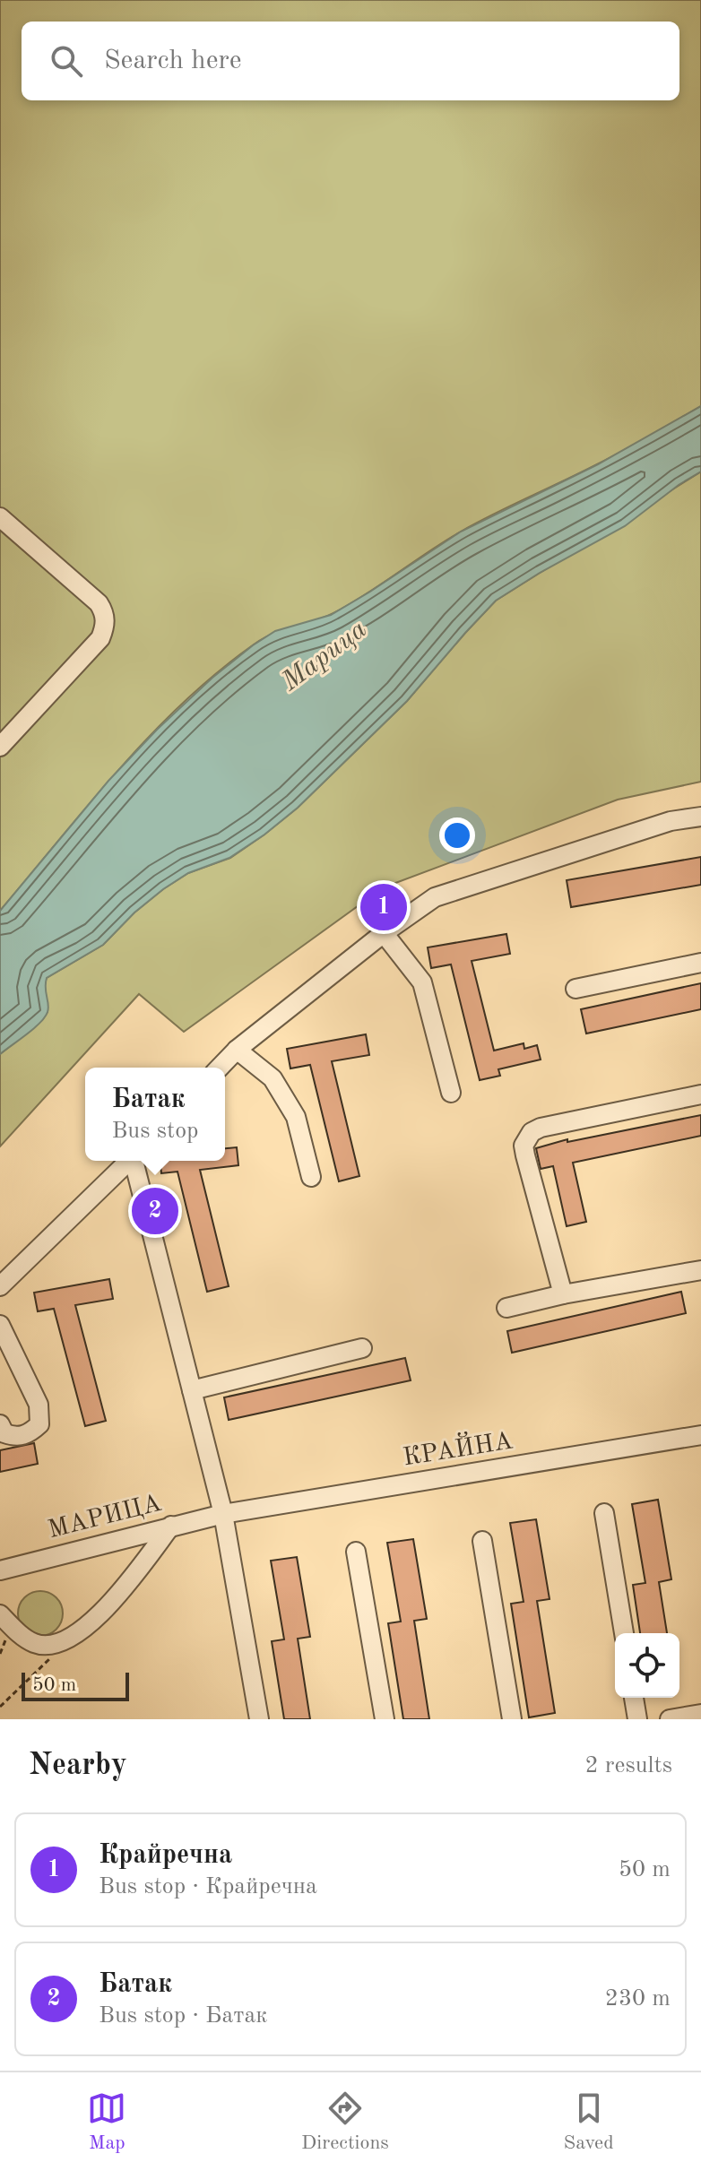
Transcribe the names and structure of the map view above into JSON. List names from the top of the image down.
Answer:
{
  "streets": {
    "street": ["КРАЙНА", "МАРИЦА"]
  },
  "crossings": [
    ["КРАЙНА", "МАРИЦА"]
  ],
  "water": ["Марица"],
  "scale_bar": "50 m",
  "page": {
    "search": "Search here",
    "pins": ["1", "2"],
    "popup": ["Батак", "Bus stop"],
    "scale": "50 m",
    "heading": ["Nearby", "2 results"],
    "list": [
      {
        "mark": "1",
        "name": "Крайречна",
        "note": "Bus stop · Крайречна",
        "value": "50 m"
      },
      {
        "mark": "2",
        "name": "Батак",
        "note": "Bus stop · Батак",
        "value": "230 m"
      }
    ],
    "nav": ["Map", "Directions", "Saved"]
  }
}
